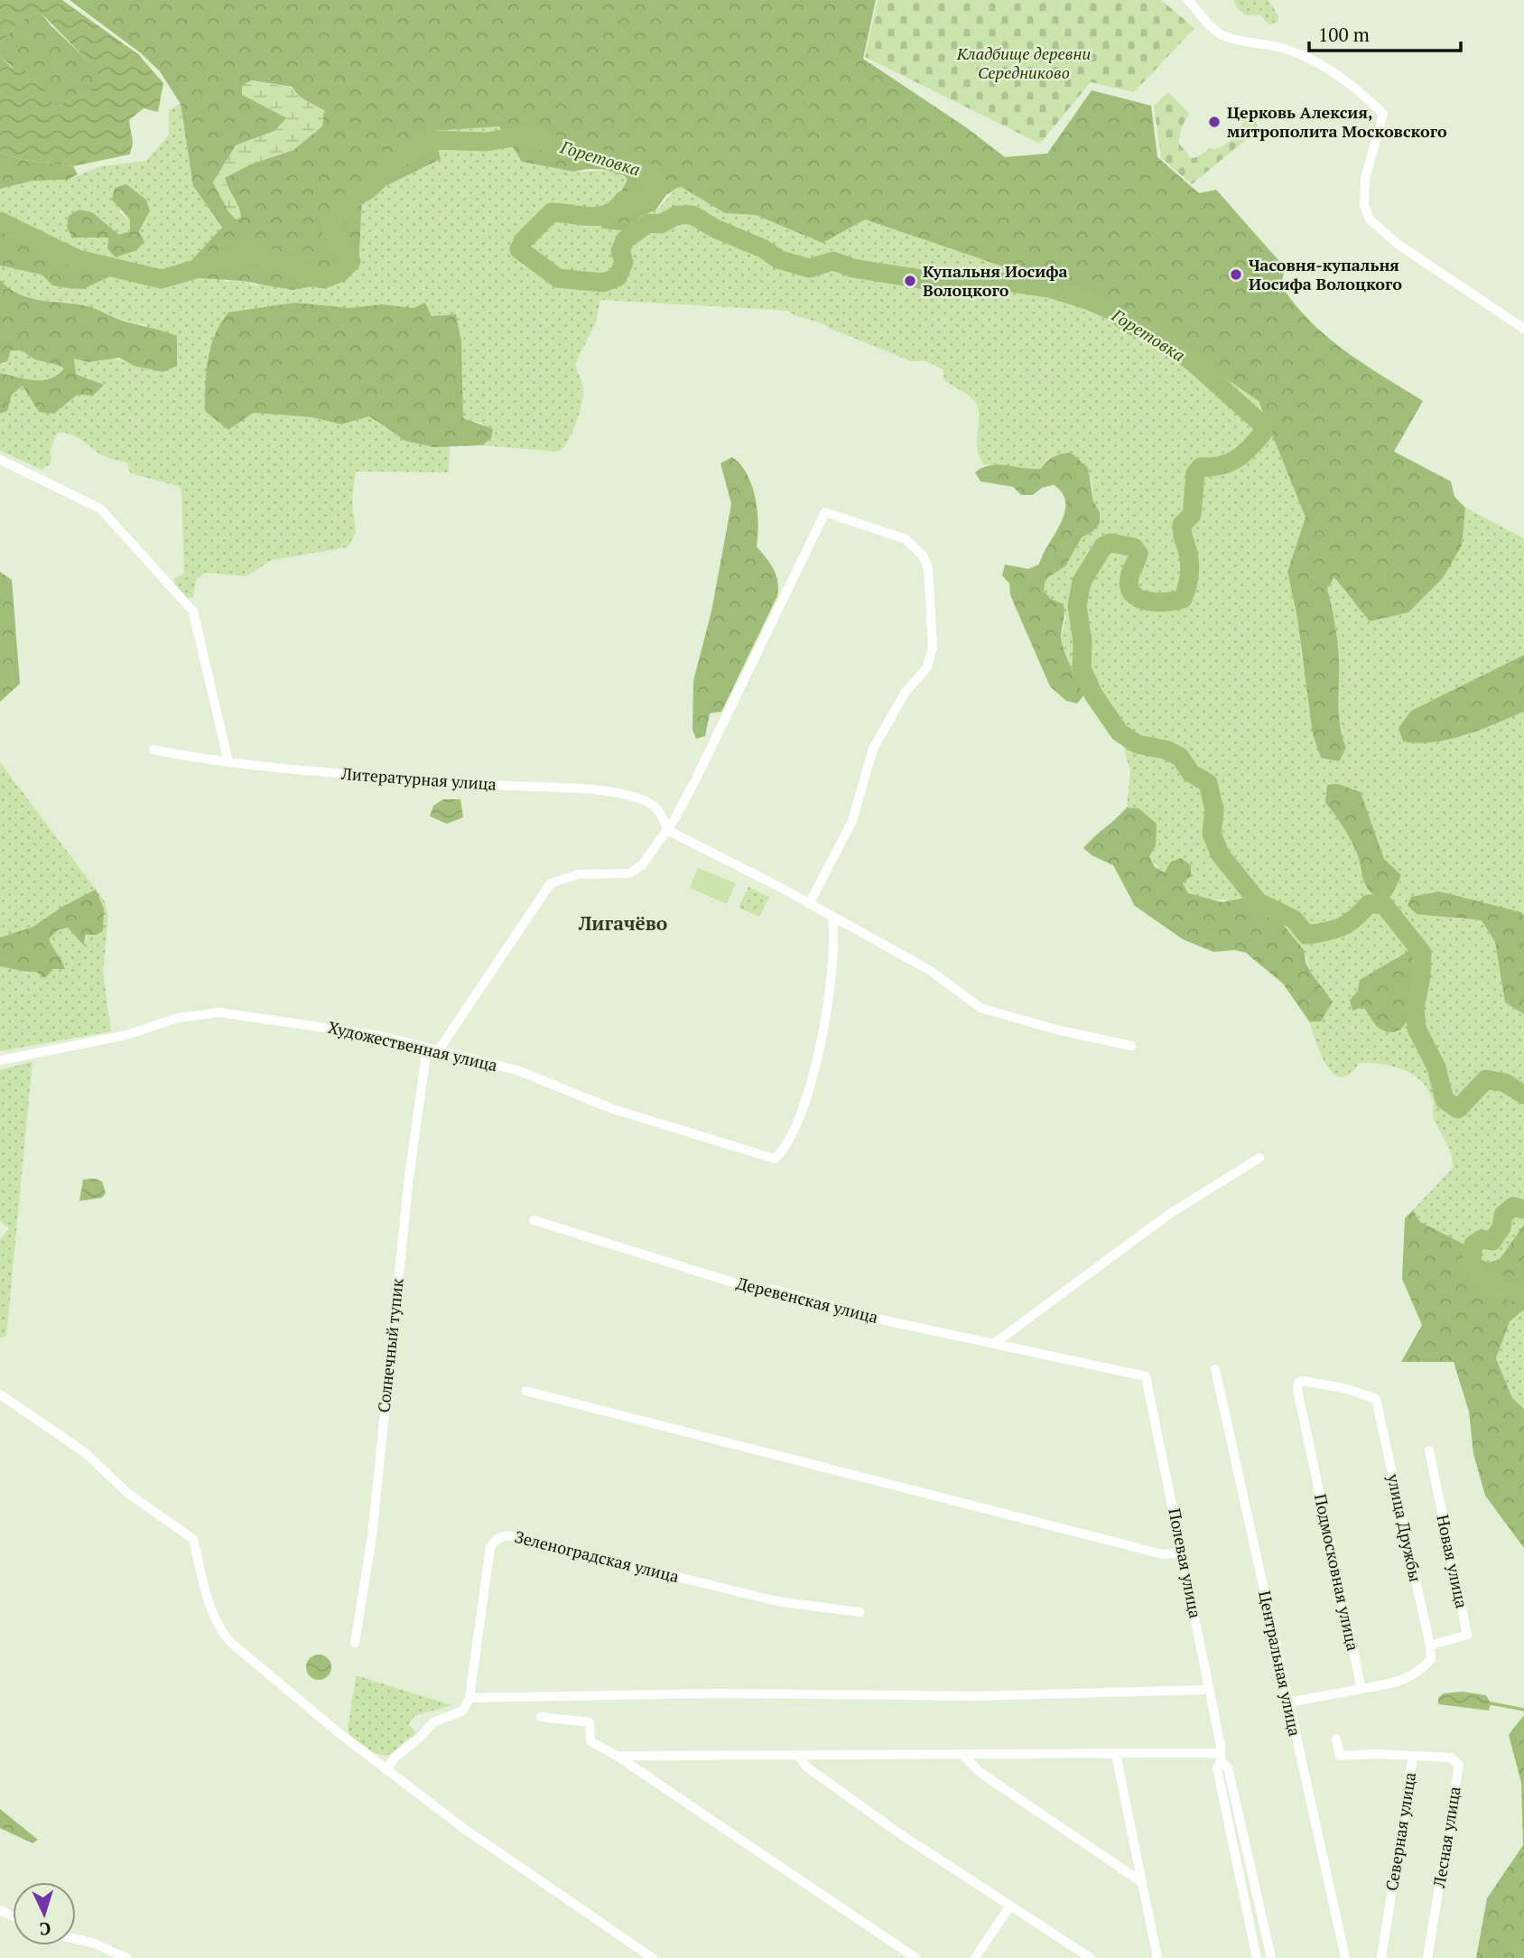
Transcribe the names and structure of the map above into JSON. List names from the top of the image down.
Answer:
{
  "streets": {
    "street": [
      "Литературная улица",
      "Художественная улица",
      "Деревенская улица",
      "Солнечный тупик",
      "улица Дружбы",
      "Зеленоградская улица",
      "Новая улица",
      "Полевая улица",
      "Подмосковная улица",
      "Центральная улица",
      "Северная улица",
      "Лесная улица"
    ]
  },
  "crossings": [
    ["Художественная улица", "Солнечный тупик"],
    ["Деревенская улица", "Полевая улица"],
    ["улица Дружбы", "Новая улица"],
    ["улица Дружбы", "Подмосковная улица"],
    ["Северная улица", "Лесная улица"]
  ],
  "districts": ["Лигачёво"],
  "water": ["Горетовка"],
  "parks": ["Кладбище деревни Середниково"],
  "places": ["Церковь Алексия, митрополита Московского", "Часовня-купальня Иосифа Волоцкого", "Купальня Иосифа Волоцкого"],
  "scale_bar": "100 m",
  "north": "bottom"
}
